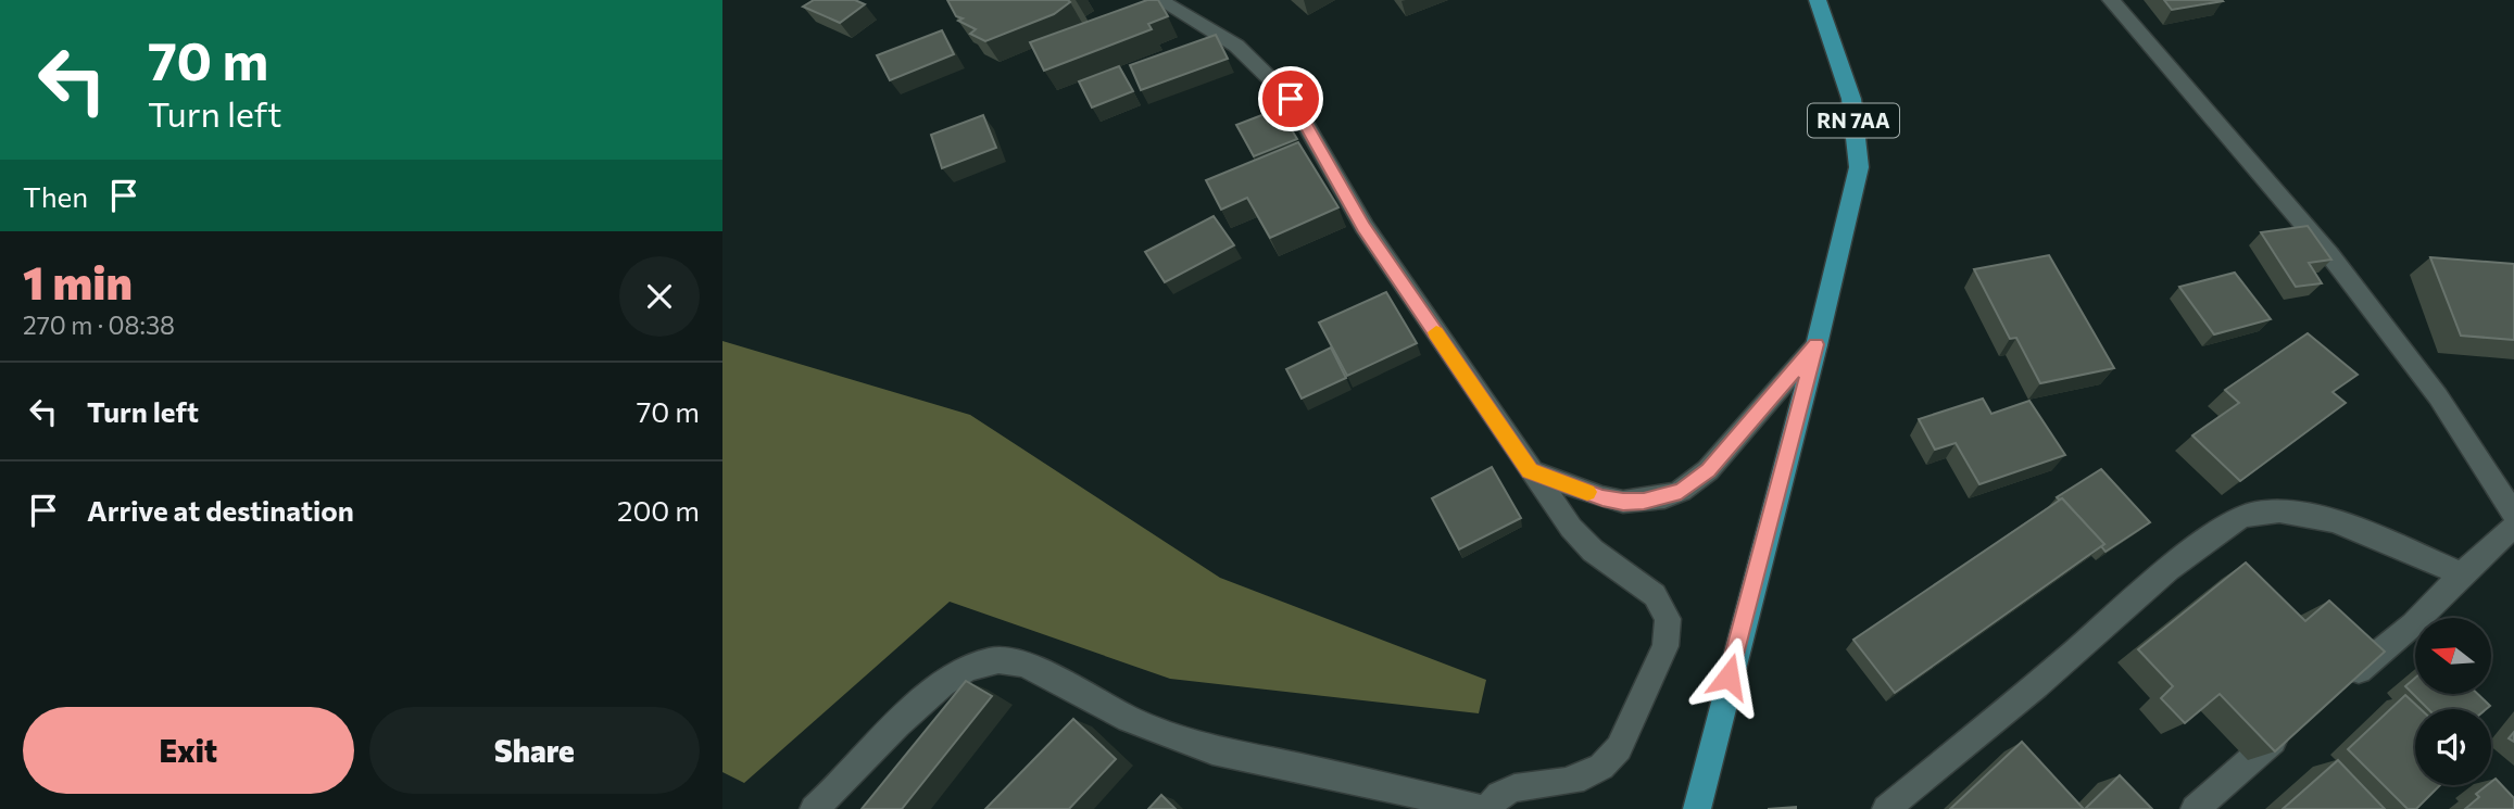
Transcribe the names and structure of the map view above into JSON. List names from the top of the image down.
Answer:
{
  "streets": {
    "main road": ["RN 7AA"]
  },
  "north": "left",
  "page": {
    "turn": ["70 m", "Turn left"],
    "then": "Then",
    "heading": ["1 min", "270 m · 08:38"],
    "list": [
      {
        "name": "Turn left",
        "value": "70 m"
      },
      {
        "name": "Arrive at destination",
        "value": "200 m"
      }
    ],
    "buttons": ["Exit", "Share"]
  }
}
